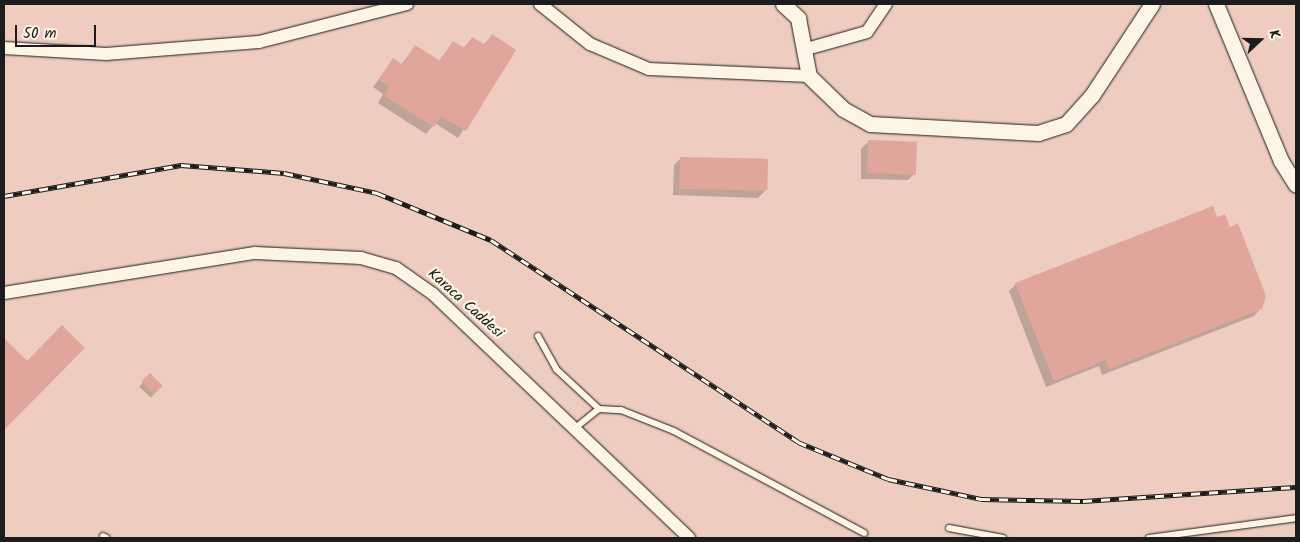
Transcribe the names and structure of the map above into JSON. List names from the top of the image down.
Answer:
{
  "streets": {
    "street": ["Karaca Caddesi"]
  },
  "scale_bar": "50 m",
  "north": "right"
}
